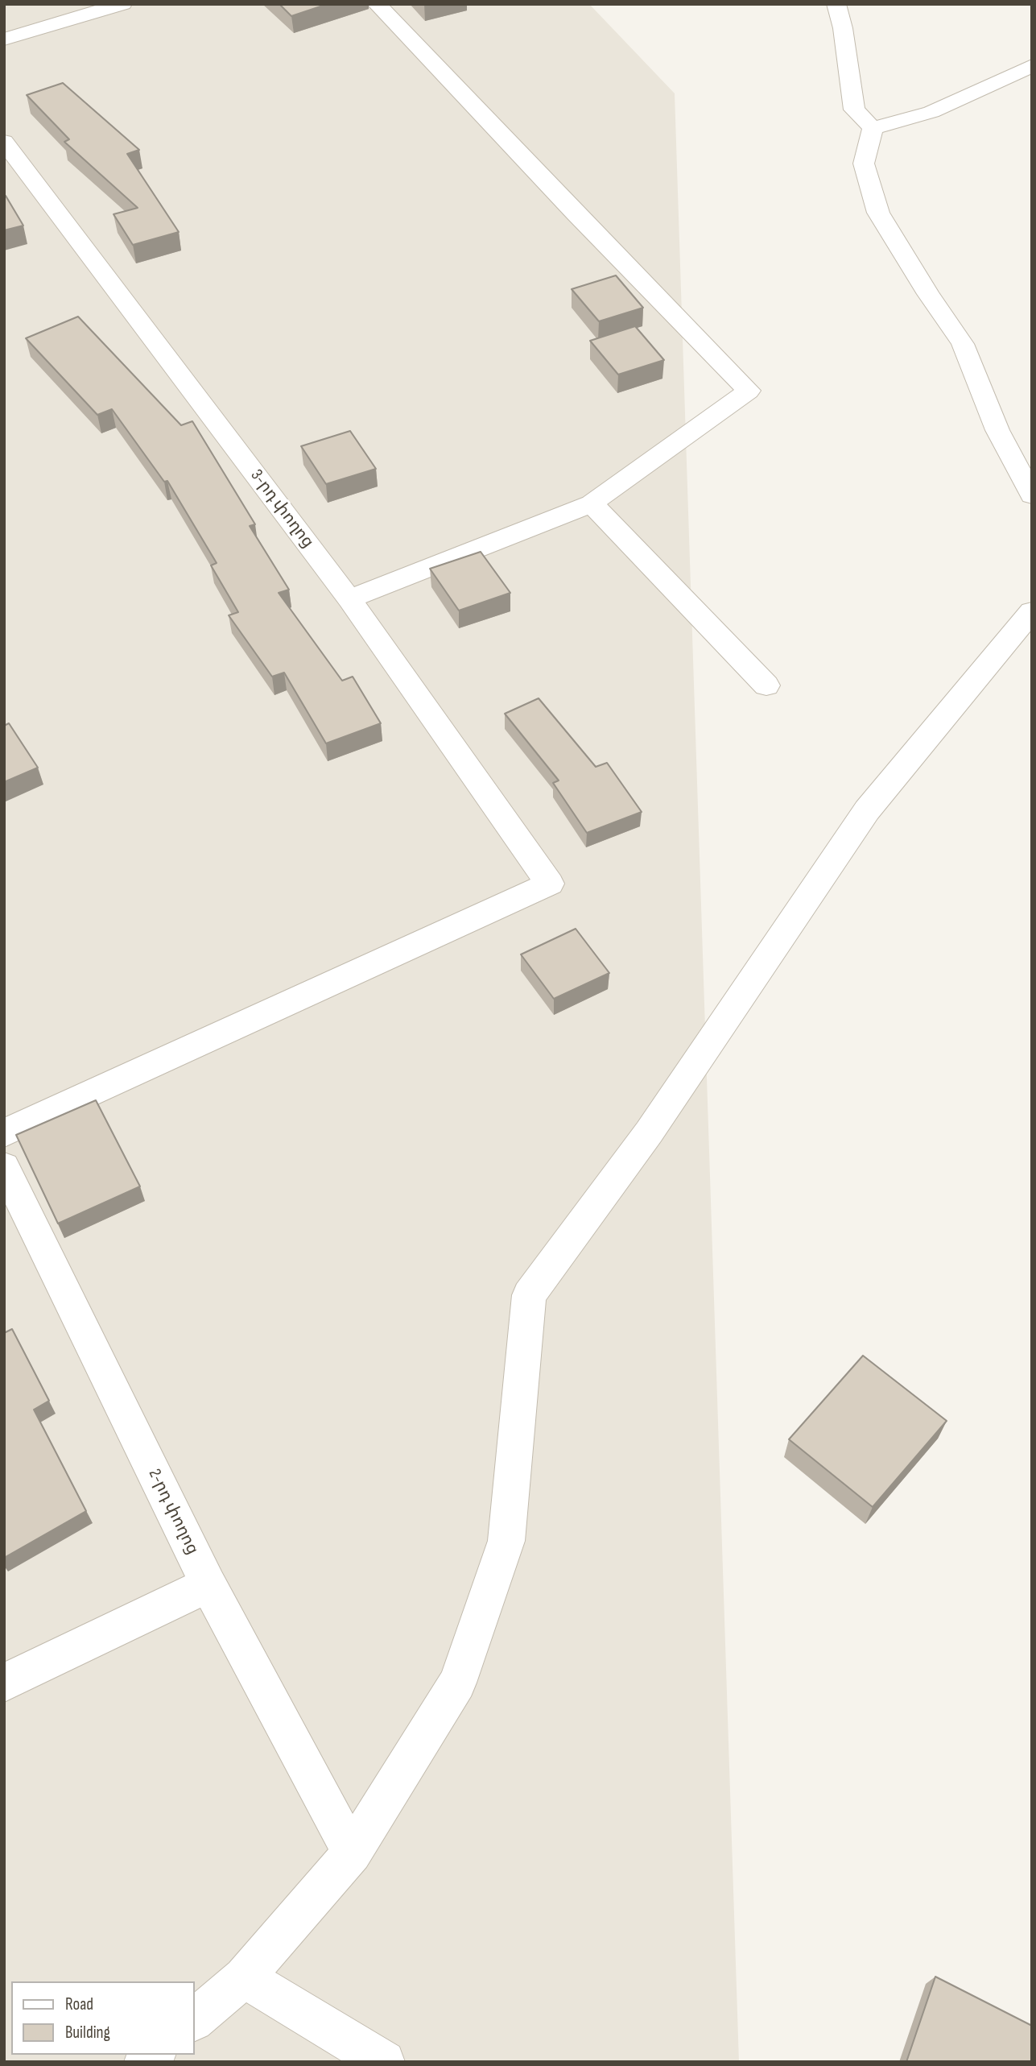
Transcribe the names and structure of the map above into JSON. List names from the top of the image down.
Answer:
{
  "streets": {
    "street": ["3-րդ փողոց", "2-րդ փողոց"]
  },
  "legend": ["Road", "Building"]
}
